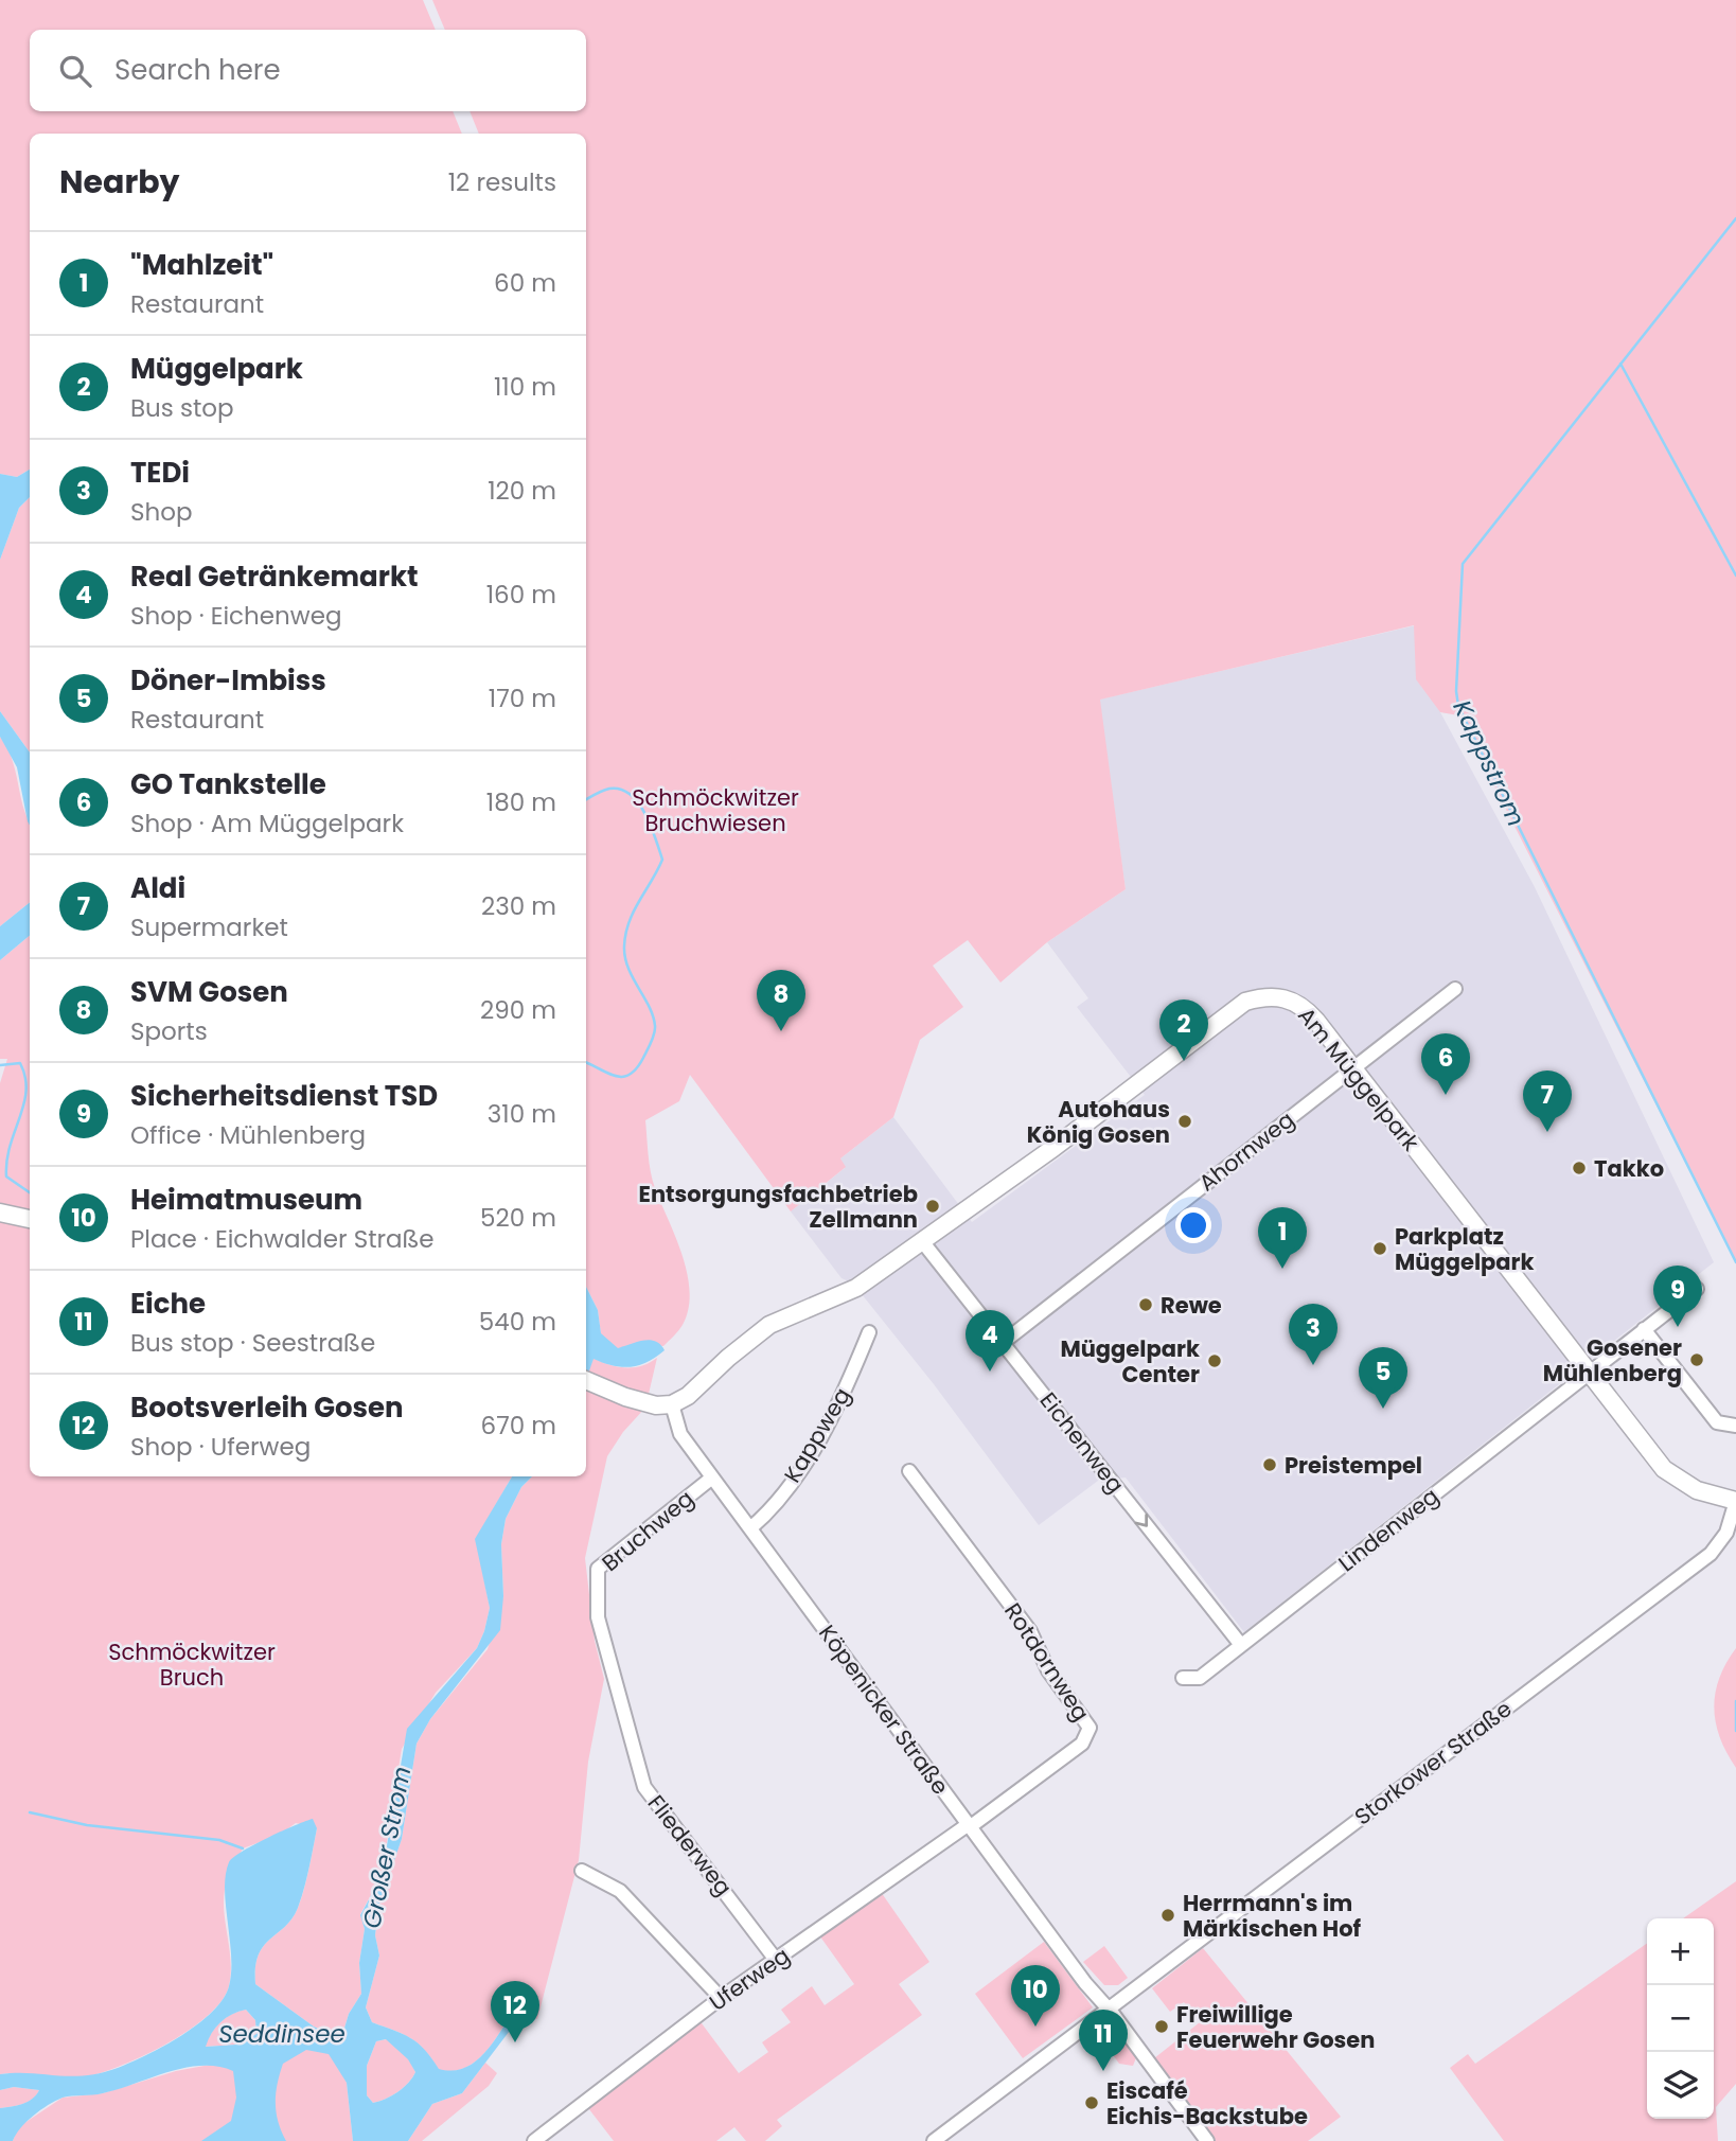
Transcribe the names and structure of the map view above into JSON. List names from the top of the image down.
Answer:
{
  "streets": {
    "main road": ["Am Müggelpark"],
    "street": [
      "Ahornweg",
      "Kappweg",
      "Eichenweg",
      "Lindenweg",
      "Bruchweg",
      "Rotdornweg",
      "Köpenicker Straße",
      "Storkower Straße",
      "Fliederweg",
      "Uferweg"
    ]
  },
  "crossings": [
    ["Am Müggelpark", "Ahornweg"],
    ["Am Müggelpark", "Eichenweg"],
    ["Am Müggelpark", "Lindenweg"],
    ["Am Müggelpark", "Köpenicker Straße"],
    ["Am Müggelpark", "Storkower Straße"],
    ["Ahornweg", "Eichenweg"],
    ["Kappweg", "Köpenicker Straße"],
    ["Eichenweg", "Lindenweg"],
    ["Bruchweg", "Köpenicker Straße"],
    ["Bruchweg", "Fliederweg"],
    ["Rotdornweg", "Köpenicker Straße"],
    ["Rotdornweg", "Uferweg"],
    ["Köpenicker Straße", "Storkower Straße"],
    ["Köpenicker Straße", "Uferweg"],
    ["Fliederweg", "Uferweg"]
  ],
  "one_way": ["Eichenweg"],
  "water": ["Kappstrom", "Großer Strom", "Seddinsee"],
  "parks": ["Schmöckwitzer Bruchwiesen", "Schmöckwitzer Bruch"],
  "places": [
    "Autohaus König Gosen",
    "Takko",
    "Entsorgungsfachbetrieb Zellmann",
    "Parkplatz Müggelpark",
    "Rewe",
    "Gosener Mühlenberg",
    "Müggelpark Center",
    "Preistempel",
    "Herrmann's im Märkischen Hof",
    "Freiwillige Feuerwehr Gosen",
    "Eiscafé Eichis-Backstube"
  ],
  "page": {
    "search": "Search here",
    "heading": ["Nearby", "12 results"],
    "list": [
      {
        "mark": "1",
        "name": "\"Mahlzeit\"",
        "note": "Restaurant",
        "value": "60 m"
      },
      {
        "mark": "2",
        "name": "Müggelpark",
        "note": "Bus stop",
        "value": "110 m"
      },
      {
        "mark": "3",
        "name": "TEDi",
        "note": "Shop",
        "value": "120 m"
      },
      {
        "mark": "4",
        "name": "Real Getränkemarkt",
        "note": "Shop · Eichenweg",
        "value": "160 m"
      },
      {
        "mark": "5",
        "name": "Döner-Imbiss",
        "note": "Restaurant",
        "value": "170 m"
      },
      {
        "mark": "6",
        "name": "GO Tankstelle",
        "note": "Shop · Am Müggelpark",
        "value": "180 m"
      },
      {
        "mark": "7",
        "name": "Aldi",
        "note": "Supermarket",
        "value": "230 m"
      },
      {
        "mark": "8",
        "name": "SVM Gosen",
        "note": "Sports",
        "value": "290 m"
      },
      {
        "mark": "9",
        "name": "Sicherheitsdienst TSD",
        "note": "Office · Mühlenberg",
        "value": "310 m"
      },
      {
        "mark": "10",
        "name": "Heimatmuseum",
        "note": "Place · Eichwalder Straße",
        "value": "520 m"
      },
      {
        "mark": "11",
        "name": "Eiche",
        "note": "Bus stop · Seestraße",
        "value": "540 m"
      },
      {
        "mark": "12",
        "name": "Bootsverleih Gosen",
        "note": "Shop · Uferweg",
        "value": "670 m"
      }
    ],
    "pins": [
      "8",
      "2",
      "6",
      "7",
      "1",
      "9",
      "3",
      "4",
      "5",
      "10",
      "12",
      "11"
    ],
    "map_buttons": ["+", "−"]
  }
}
